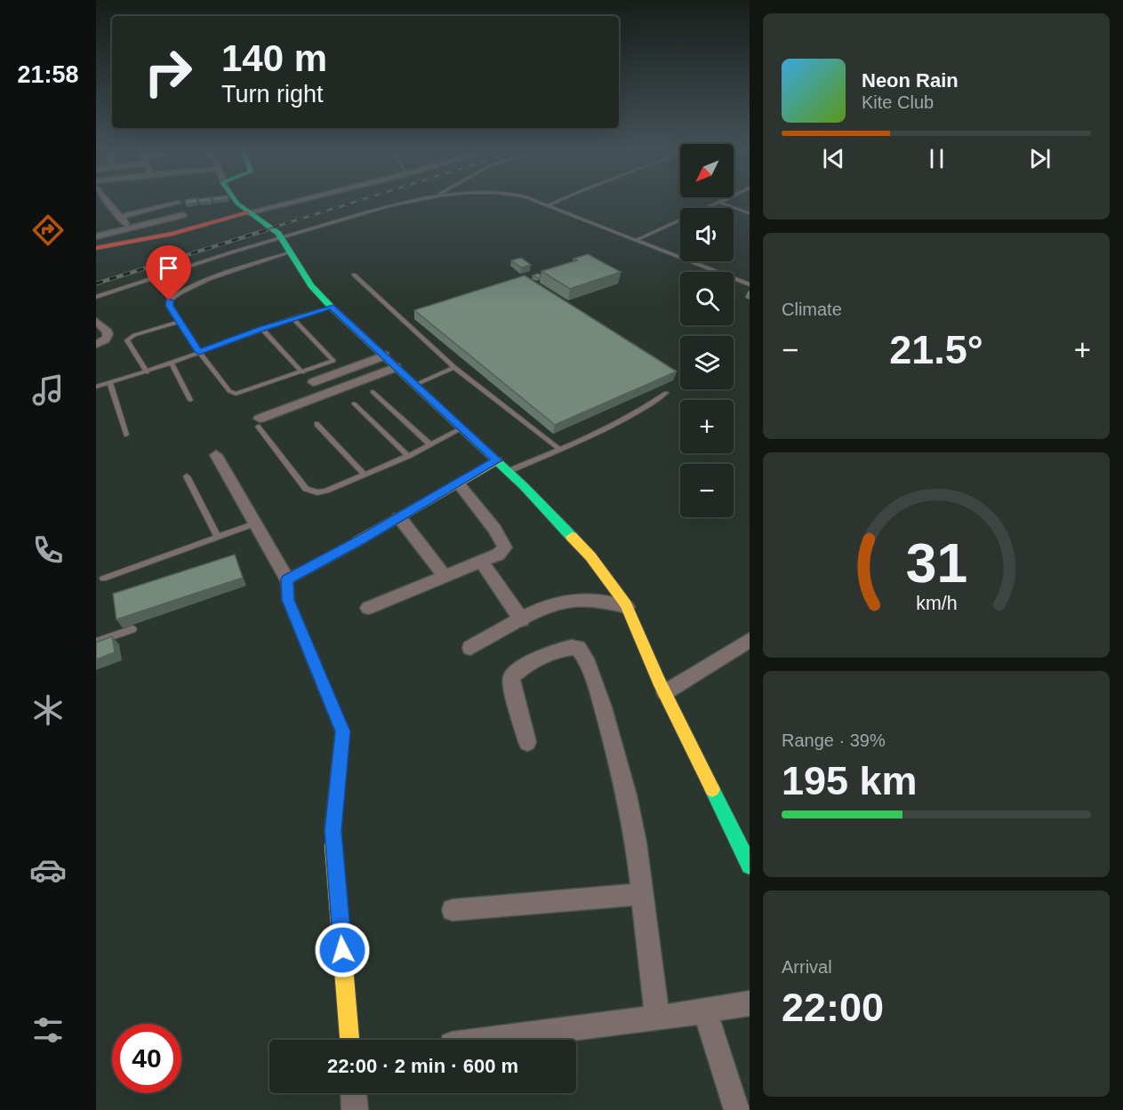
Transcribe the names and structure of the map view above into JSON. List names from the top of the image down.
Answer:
{
  "north": "bottom left",
  "page": {
    "tabs": "21:58",
    "turn": ["140 m", "Turn right"],
    "song": ["Neon Rain", "Kite Club"],
    "map_buttons": ["+", "−"],
    "tile": [
      "Climate",
      ["Range · 39%", "195 km"],
      ["Arrival", "22:00"]
    ],
    "heat": ["−", "21.5°", "+"],
    "limit": "40",
    "trip": "22:00 · 2 min · 600 m",
    "gauge": ["31", "km/h"]
  }
}
